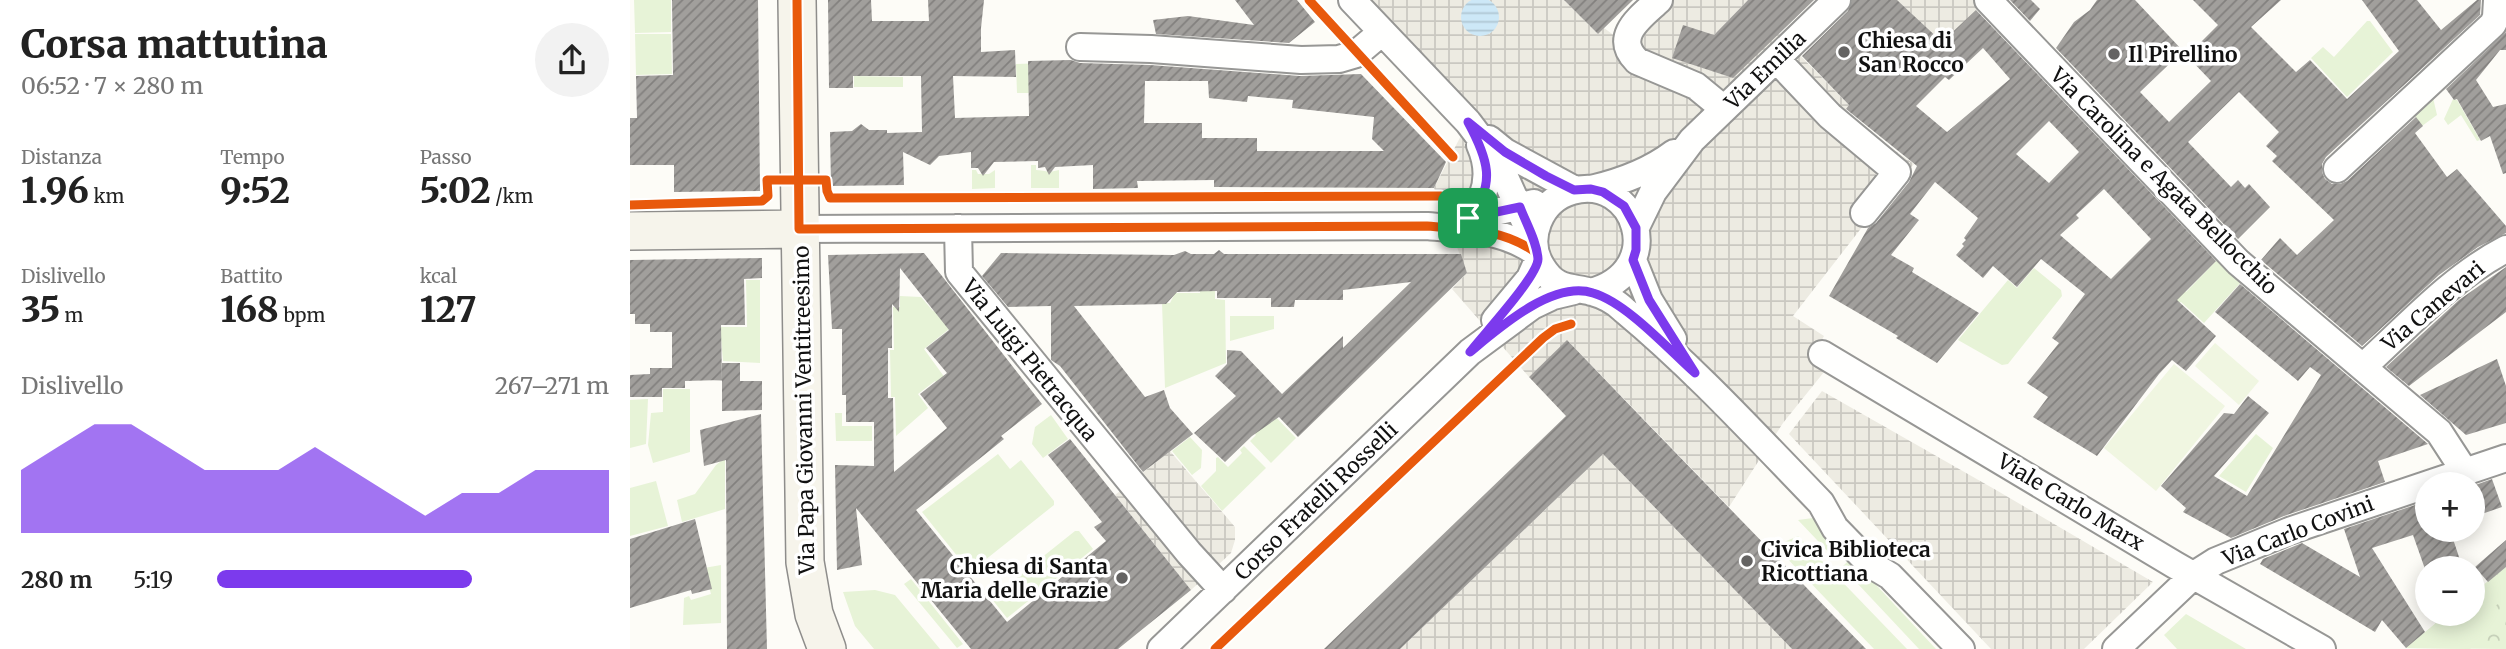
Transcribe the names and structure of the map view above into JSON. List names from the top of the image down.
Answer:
{
  "streets": {
    "main road": ["Via Papa Giovanni Ventitreesimo"],
    "street": [
      "Via Emilia",
      "Via Carolina e Agata Bellocchio",
      "Via Canevari",
      "Via Luigi Pietracqua",
      "Corso Fratelli Rosselli",
      "Viale Carlo Marx",
      "Via Carlo Covini"
    ]
  },
  "crossings": [
    ["Via Emilia", "Corso Fratelli Rosselli"],
    ["Via Carolina e Agata Bellocchio", "Via Canevari"],
    ["Via Carolina e Agata Bellocchio", "Via Carlo Covini"],
    ["Via Luigi Pietracqua", "Corso Fratelli Rosselli"],
    ["Viale Carlo Marx", "Via Carlo Covini"]
  ],
  "places": [
    "Chiesa di San Rocco",
    "Il Pirellino",
    "Civica Biblioteca Ricottiana",
    "Chiesa di Santa Maria delle Grazie"
  ],
  "page": {
    "heading": ["Corsa mattutina", "06:52 · 7 × 280 m"],
    "stats": [
      ["Distanza", "1.96 km"],
      ["Tempo", "9:52"],
      ["Passo", "5:02 /km"],
      ["Dislivello", "35 m"],
      ["Battito", "168 bpm"],
      ["kcal", "127"]
    ],
    "chart": ["Dislivello", "267–271 m"],
    "map_buttons": ["+", "−"],
    "list": [
      {
        "name": "280 m",
        "note": "5:19"
      }
    ]
  }
}
